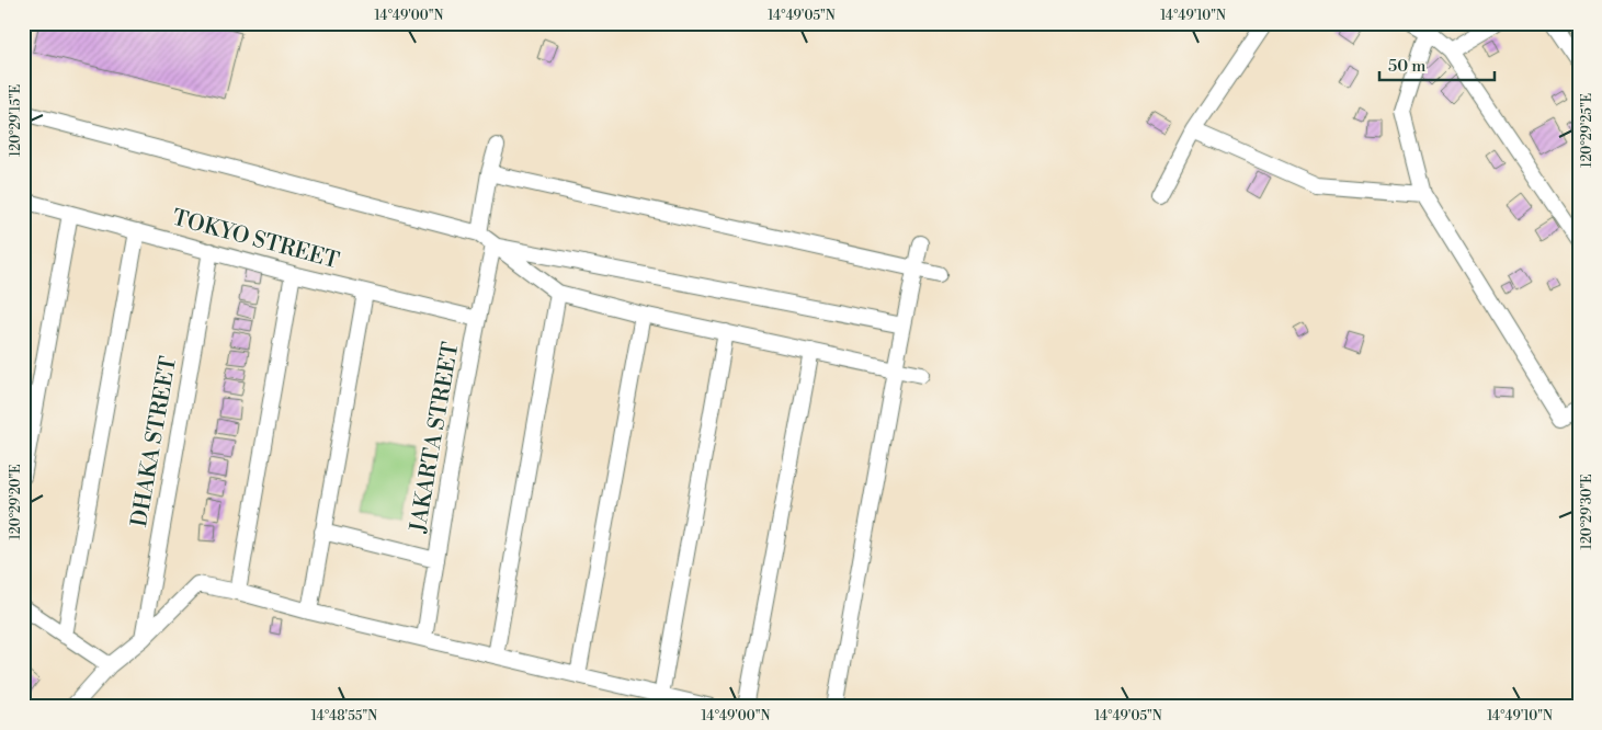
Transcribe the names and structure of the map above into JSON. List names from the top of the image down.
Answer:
{
  "streets": {
    "street": ["TOKYO STREET", "JAKARTA STREET", "DHAKA STREET"]
  },
  "crossings": [
    ["TOKYO STREET", "JAKARTA STREET"],
    ["TOKYO STREET", "DHAKA STREET"]
  ],
  "scale_bar": "50 m",
  "coordinates": [
    "14°49'00\"N",
    "14°49'05\"N",
    "14°49'10\"N",
    "120°29'15\"E",
    "120°29'25\"E",
    "120°29'20\"E",
    "120°29'30\"E",
    "14°48'55\"N"
  ]
}
